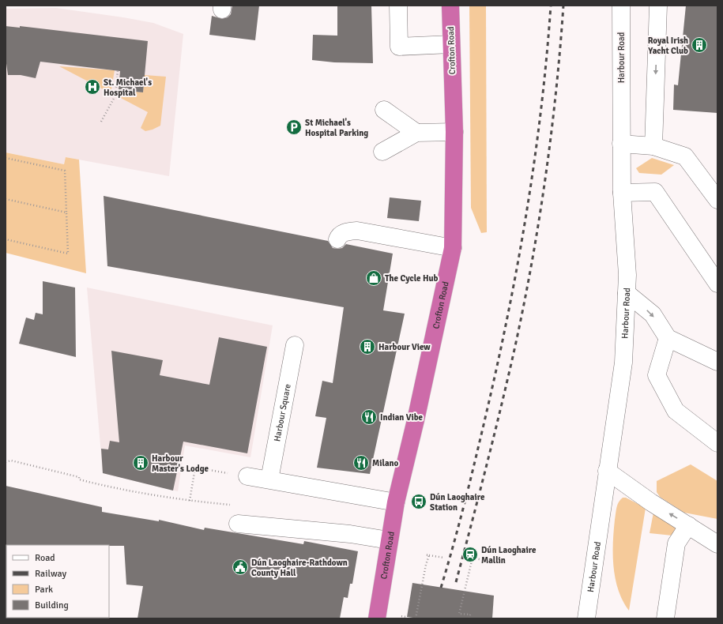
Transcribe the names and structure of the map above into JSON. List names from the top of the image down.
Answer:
{
  "streets": {
    "highway": ["Crofton Road"],
    "street": ["Harbour Road", "Harbour Square"]
  },
  "places": {
    "building": ["Royal Irish Yacht Club", "Harbour View", "Harbour Master's Lodge"],
    "hospital": ["St. Michael's Hospital"],
    "parking": ["St Michael's Hospital Parking"],
    "shop": ["The Cycle Hub"],
    "restaurant": ["Indian Vibe", "Milano"],
    "bus stop": ["Dún Laoghaire Station"],
    "station": ["Dún Laoghaire Mallin"],
    "public building": ["Dún Laoghaire-Rathdown County Hall"]
  },
  "legend": [
    "Road",
    "Railway",
    "Park",
    "Building"
  ]
}
